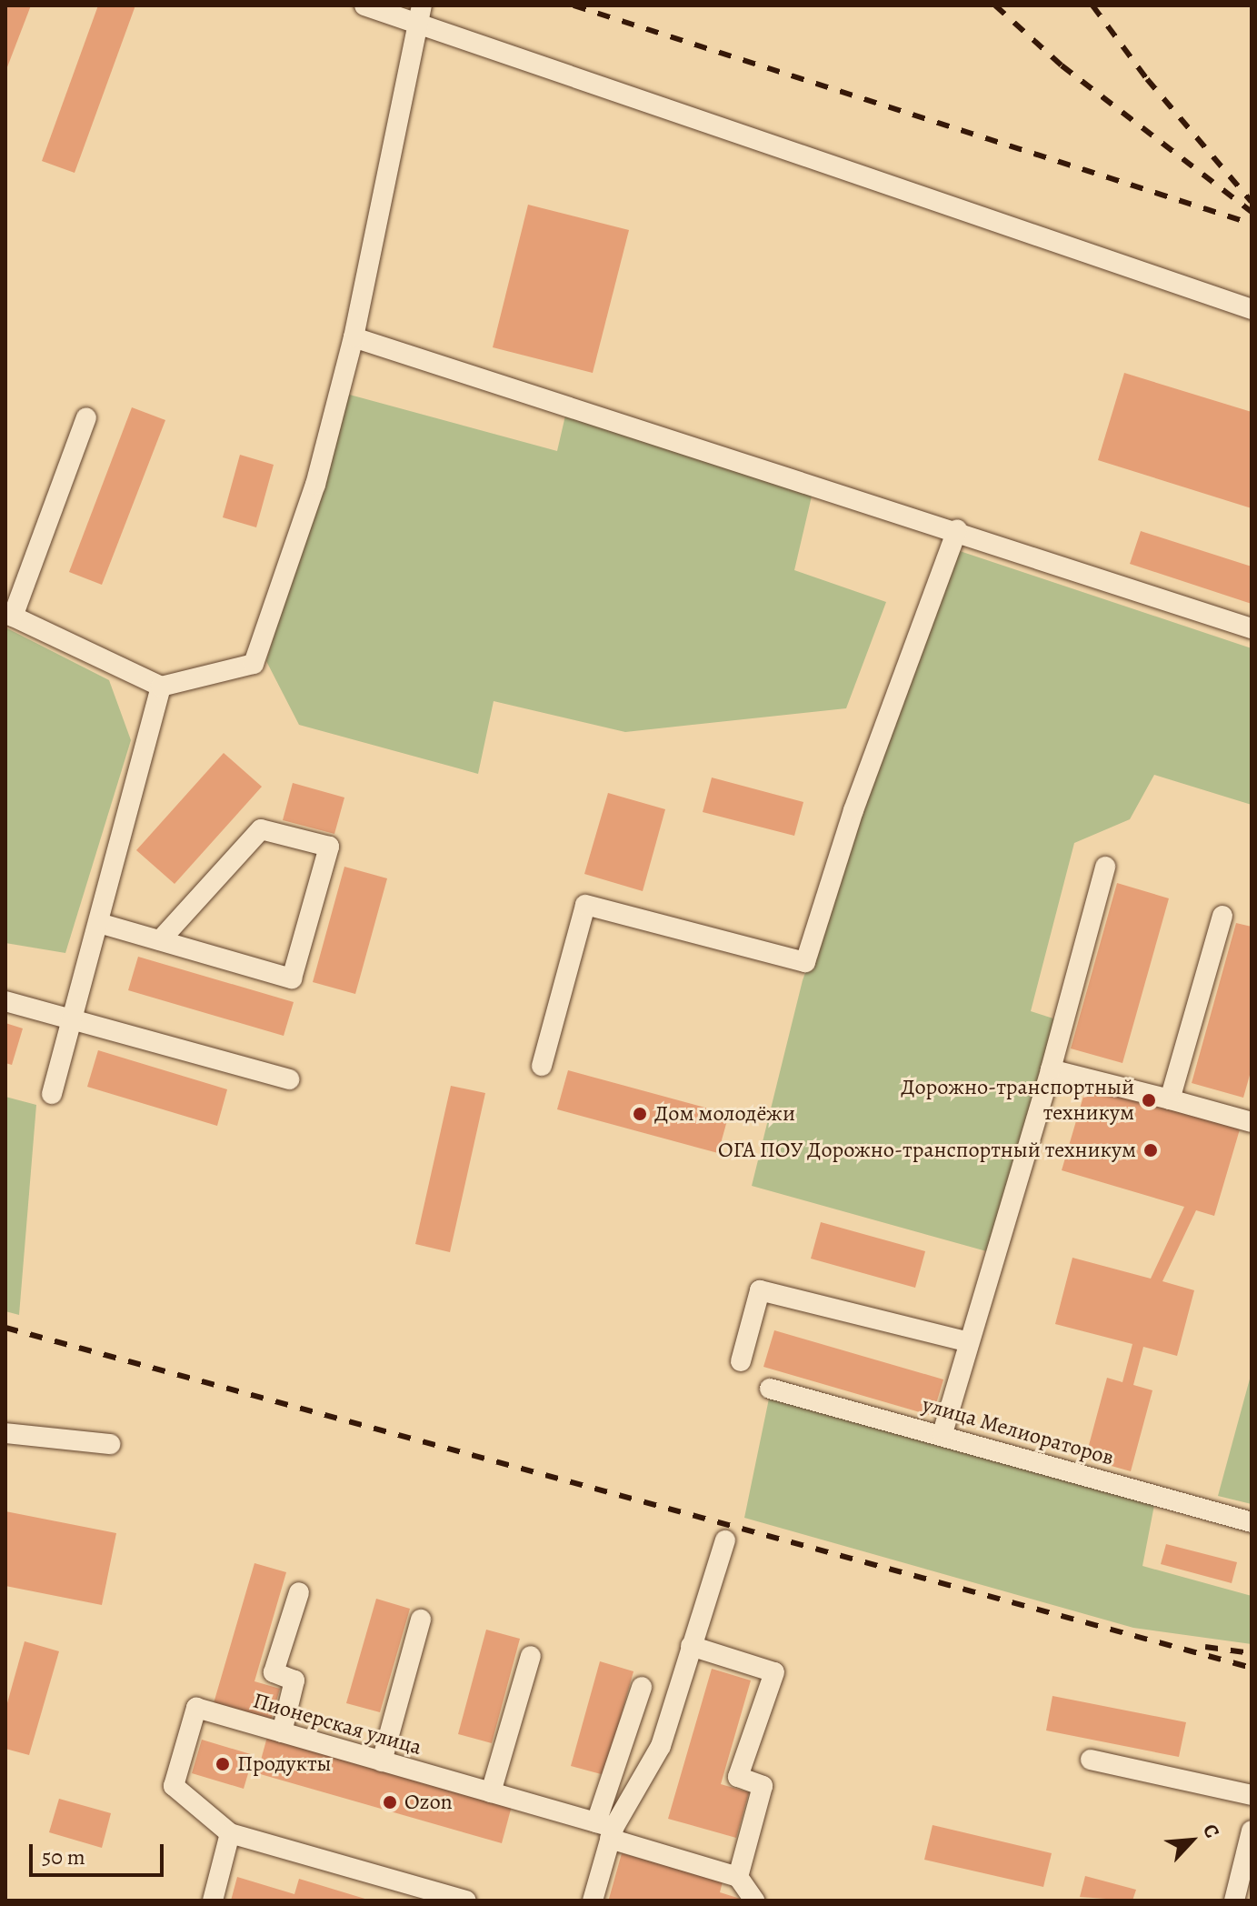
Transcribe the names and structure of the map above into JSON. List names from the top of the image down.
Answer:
{
  "streets": {
    "street": ["улица Мелиораторов", "Пионерская улица"]
  },
  "places": [
    "Дорожно-транспортный техникум",
    "Дом молодёжи",
    "ОГА ПОУ Дорожно-транспортный техникум",
    "Продукты",
    "Ozon"
  ],
  "scale_bar": "50 m",
  "north": "top right"
}
